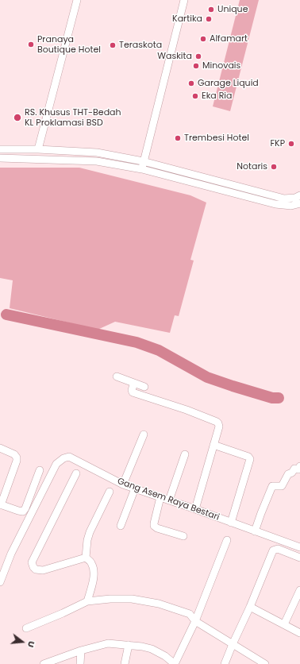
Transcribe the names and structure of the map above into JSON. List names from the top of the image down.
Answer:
{
  "streets": {
    "street": ["Gang Asem Raya Bestari"]
  },
  "places": [
    "Unique",
    "Kartika",
    "Alfamart",
    "Pranaya Boutique Hotel",
    "Teraskota",
    "Waskita",
    "Minovais",
    "Garage Liquid",
    "Eka Ria",
    "RS. Khusus THT-Bedah KL Proklamasi BSD",
    "Trembesi Hotel",
    "FKP",
    "Notaris"
  ],
  "north": "right"
}
